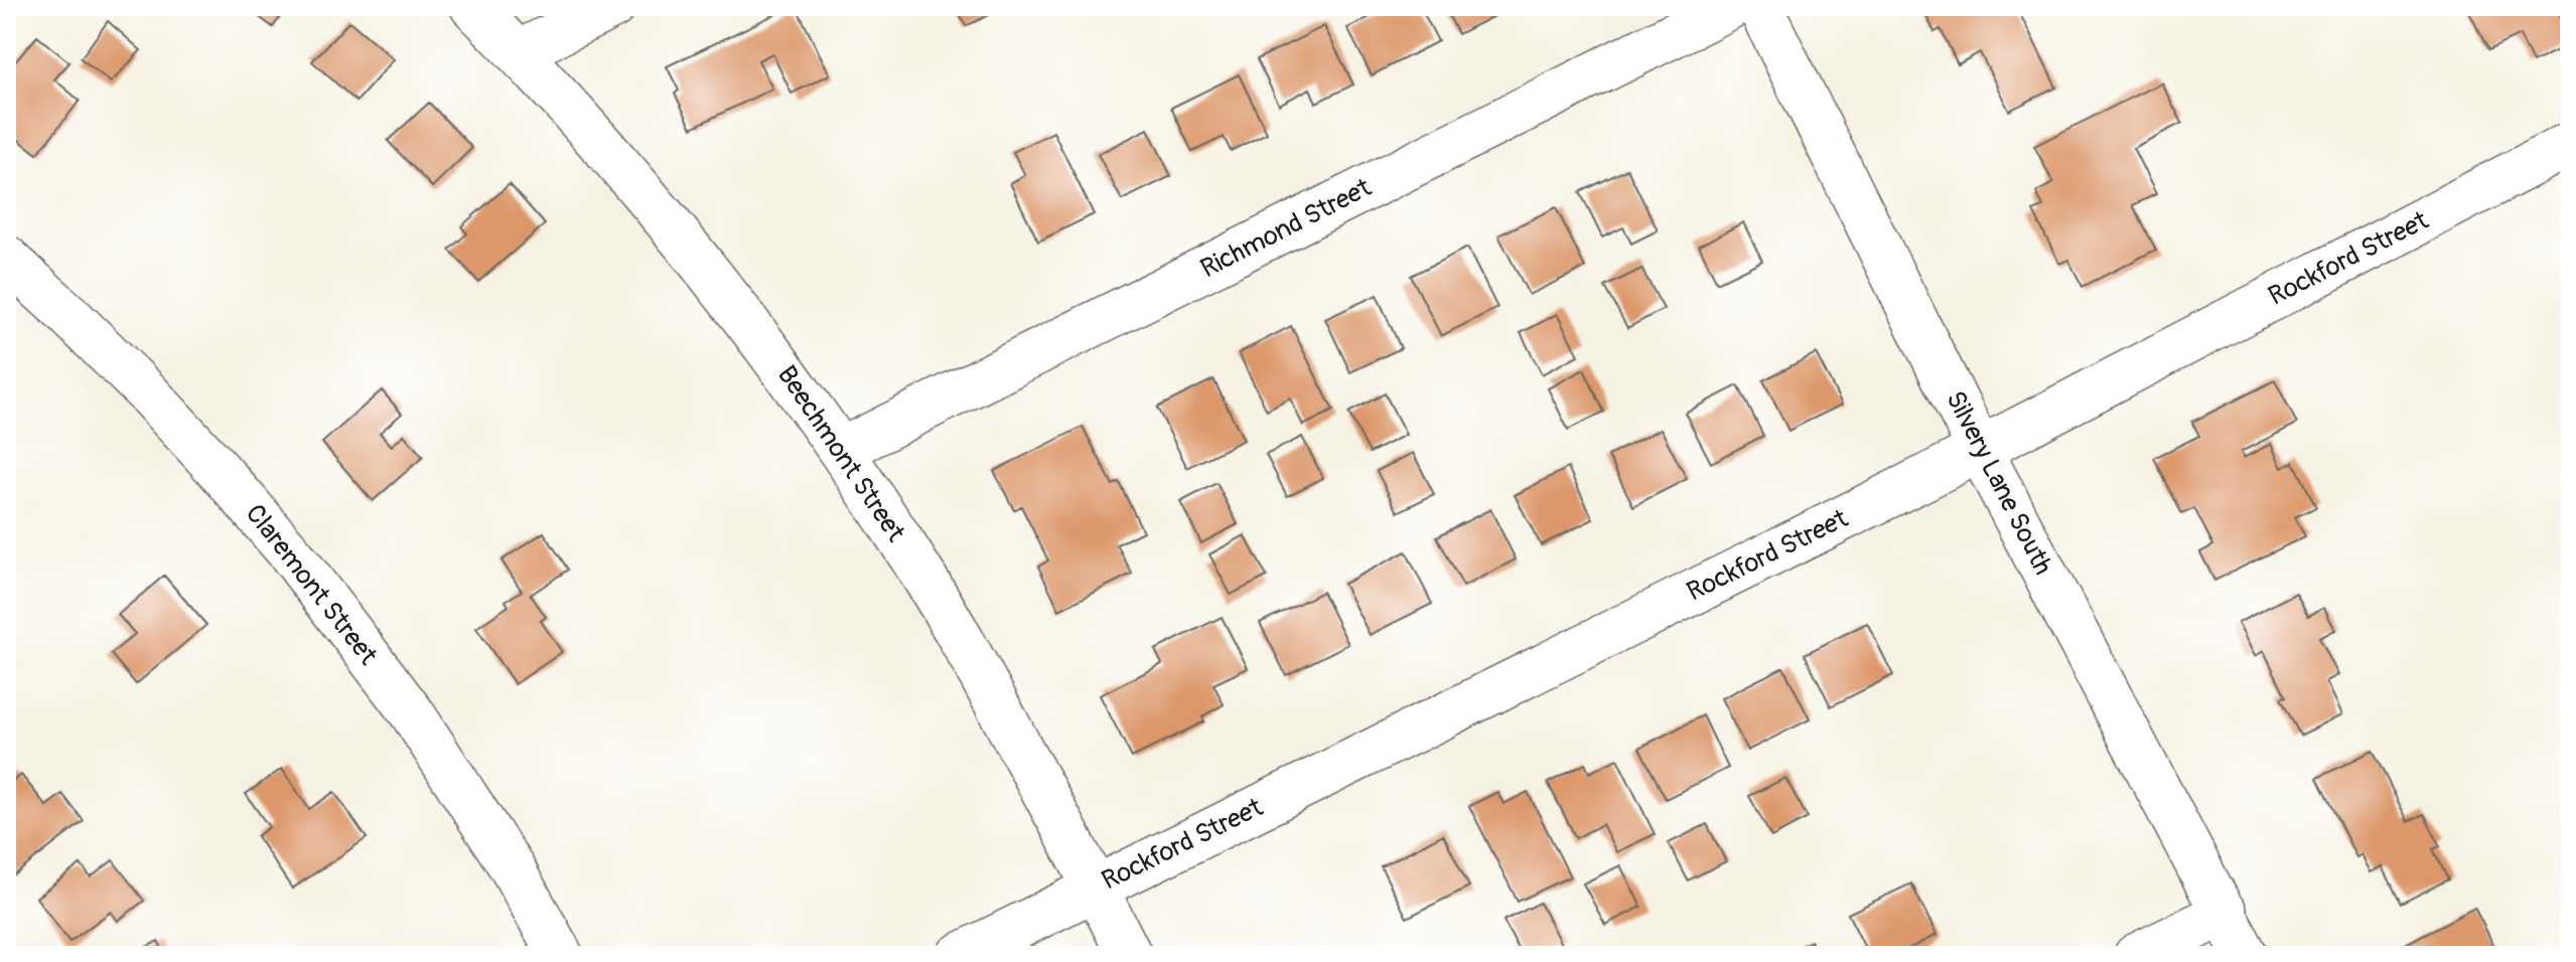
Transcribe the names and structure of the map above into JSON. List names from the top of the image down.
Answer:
{
  "streets": {
    "street": [
      "Richmond Street",
      "Rockford Street",
      "Beechmont Street",
      "Silvery Lane South",
      "Claremont Street"
    ]
  },
  "crossings": [
    ["Richmond Street", "Beechmont Street"],
    ["Rockford Street", "Beechmont Street"],
    ["Rockford Street", "Silvery Lane South"]
  ]
}
